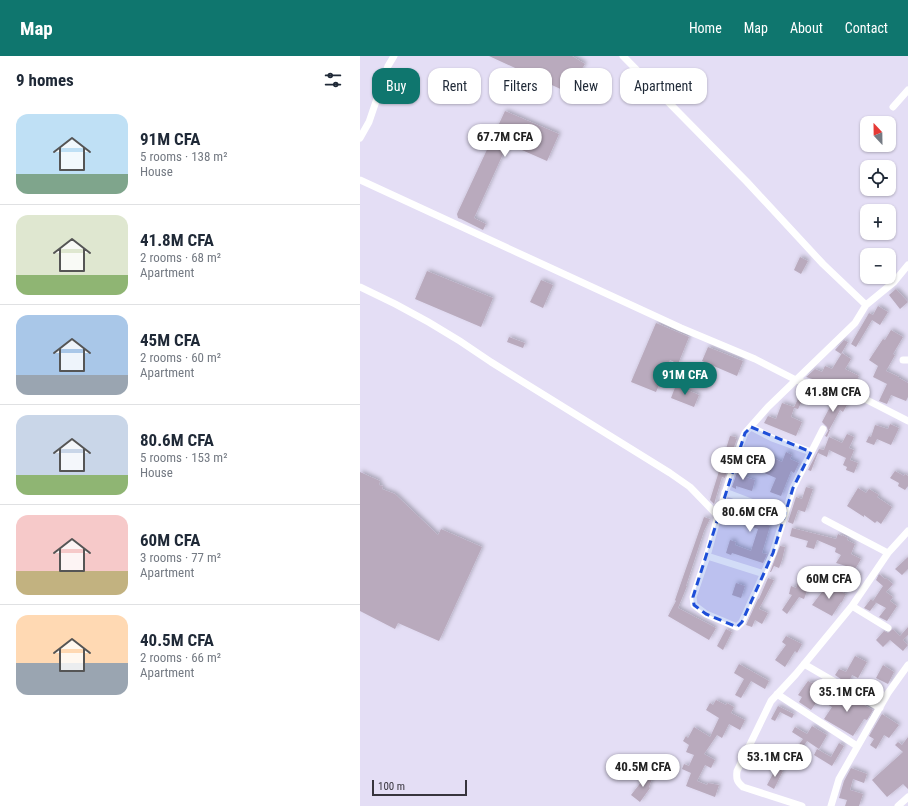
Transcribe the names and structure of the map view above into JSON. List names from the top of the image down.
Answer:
{
  "scale_bar": "100 m",
  "north": "top",
  "page": {
    "header": "Map",
    "nav": [
      "Home",
      "Map",
      "About",
      "Contact"
    ],
    "heading": "9 homes",
    "chip": [
      "Buy",
      "Rent",
      "Filters",
      "New",
      "Apartment"
    ],
    "list": [
      {
        "name": "91M CFA",
        "note": "5 rooms · 138 m² · House"
      },
      {
        "name": "41.8M CFA",
        "note": "2 rooms · 68 m² · Apartment"
      },
      {
        "name": "45M CFA",
        "note": "2 rooms · 60 m² · Apartment"
      },
      {
        "name": "80.6M CFA",
        "note": "5 rooms · 153 m² · House"
      },
      {
        "name": "60M CFA",
        "note": "3 rooms · 77 m² · Apartment"
      },
      {
        "name": "40.5M CFA",
        "note": "2 rooms · 66 m² · Apartment"
      }
    ],
    "map_buttons": ["+", "−"],
    "price": [
      "67.7M CFA",
      "91M CFA",
      "41.8M CFA",
      "45M CFA",
      "80.6M CFA",
      "60M CFA",
      "35.1M CFA",
      "53.1M CFA",
      "40.5M CFA"
    ],
    "scale": "100 m"
  }
}
